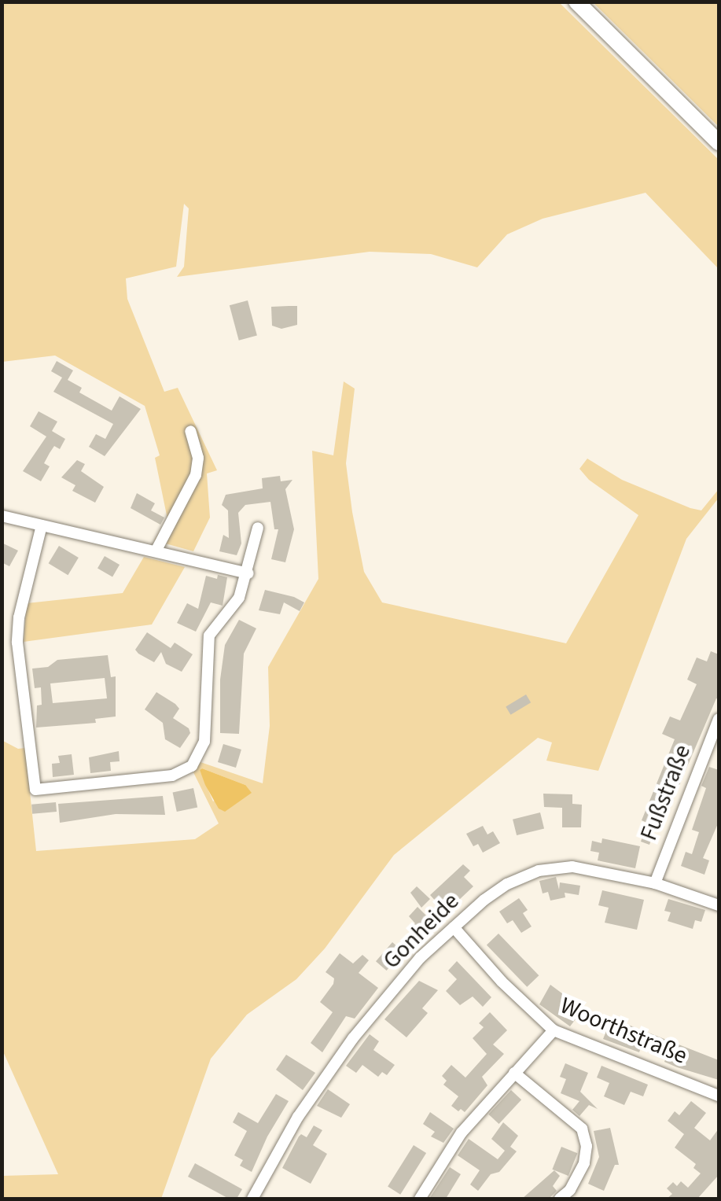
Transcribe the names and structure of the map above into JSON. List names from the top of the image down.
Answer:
{
  "streets": {
    "street": ["Fußstraße", "Gonheide", "Woorthstraße"]
  },
  "crossings": [
    ["Fußstraße", "Gonheide"],
    ["Gonheide", "Woorthstraße"]
  ]
}
